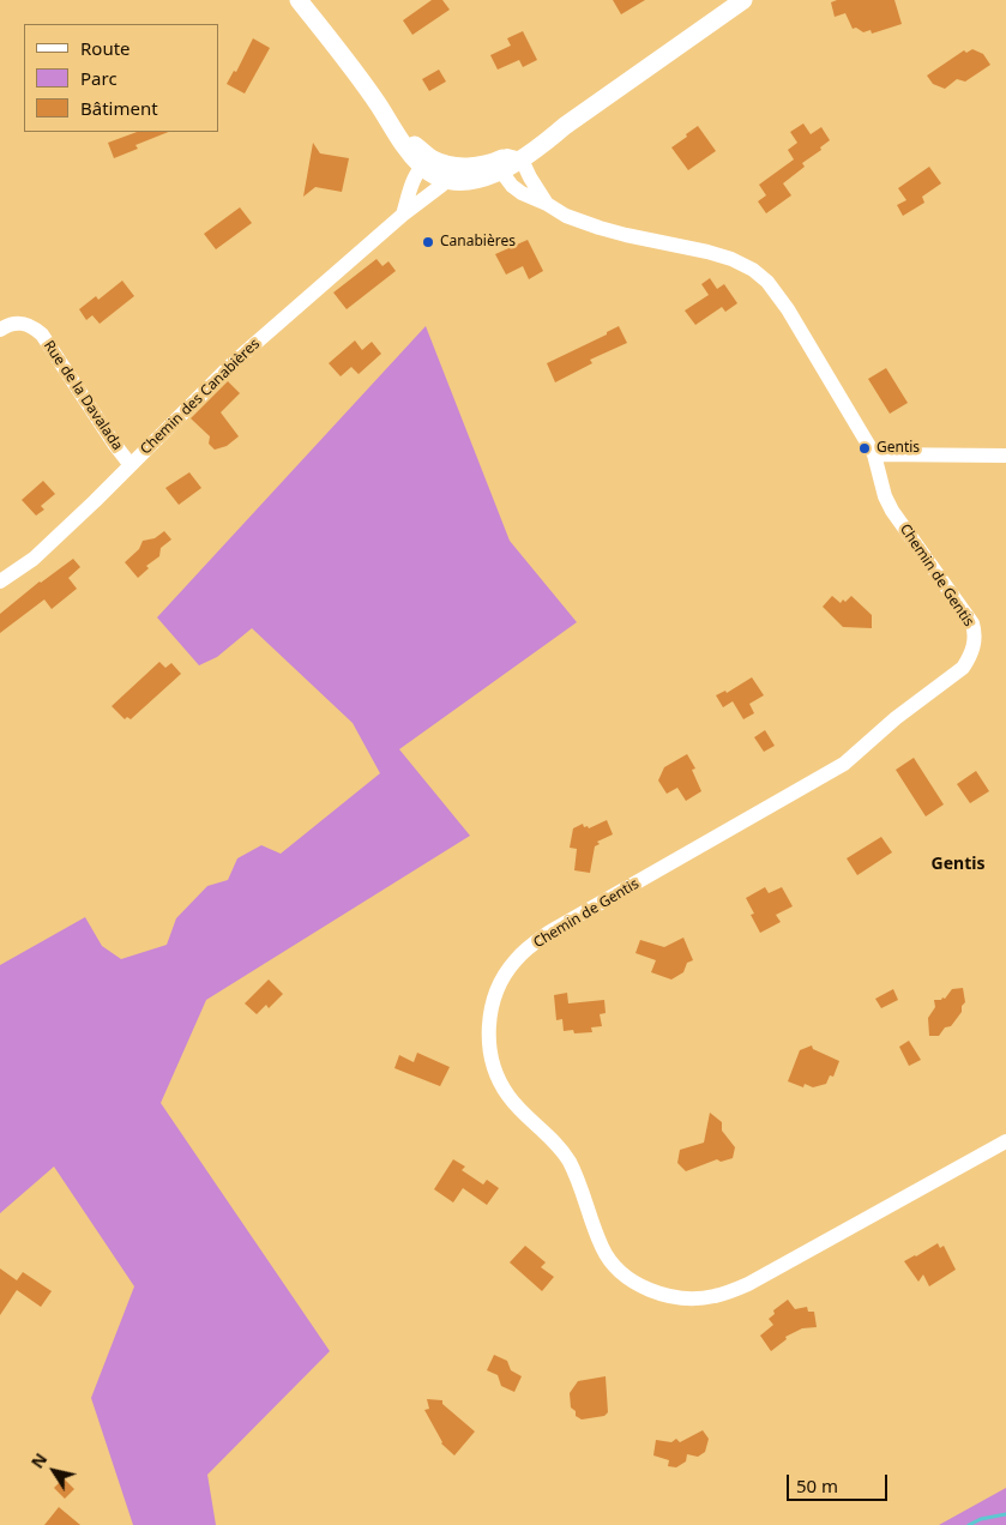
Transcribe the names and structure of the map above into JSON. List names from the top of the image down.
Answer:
{
  "streets": {
    "street": ["Rue de la Davalada", "Chemin des Canabières", "Chemin de Gentis"]
  },
  "crossings": [
    ["Rue de la Davalada", "Chemin des Canabières"]
  ],
  "districts": ["Gentis"],
  "places": ["Canabières", "Gentis"],
  "legend": ["Route", "Parc", "Bâtiment"],
  "scale_bar": "50 m",
  "north": "top left"
}
